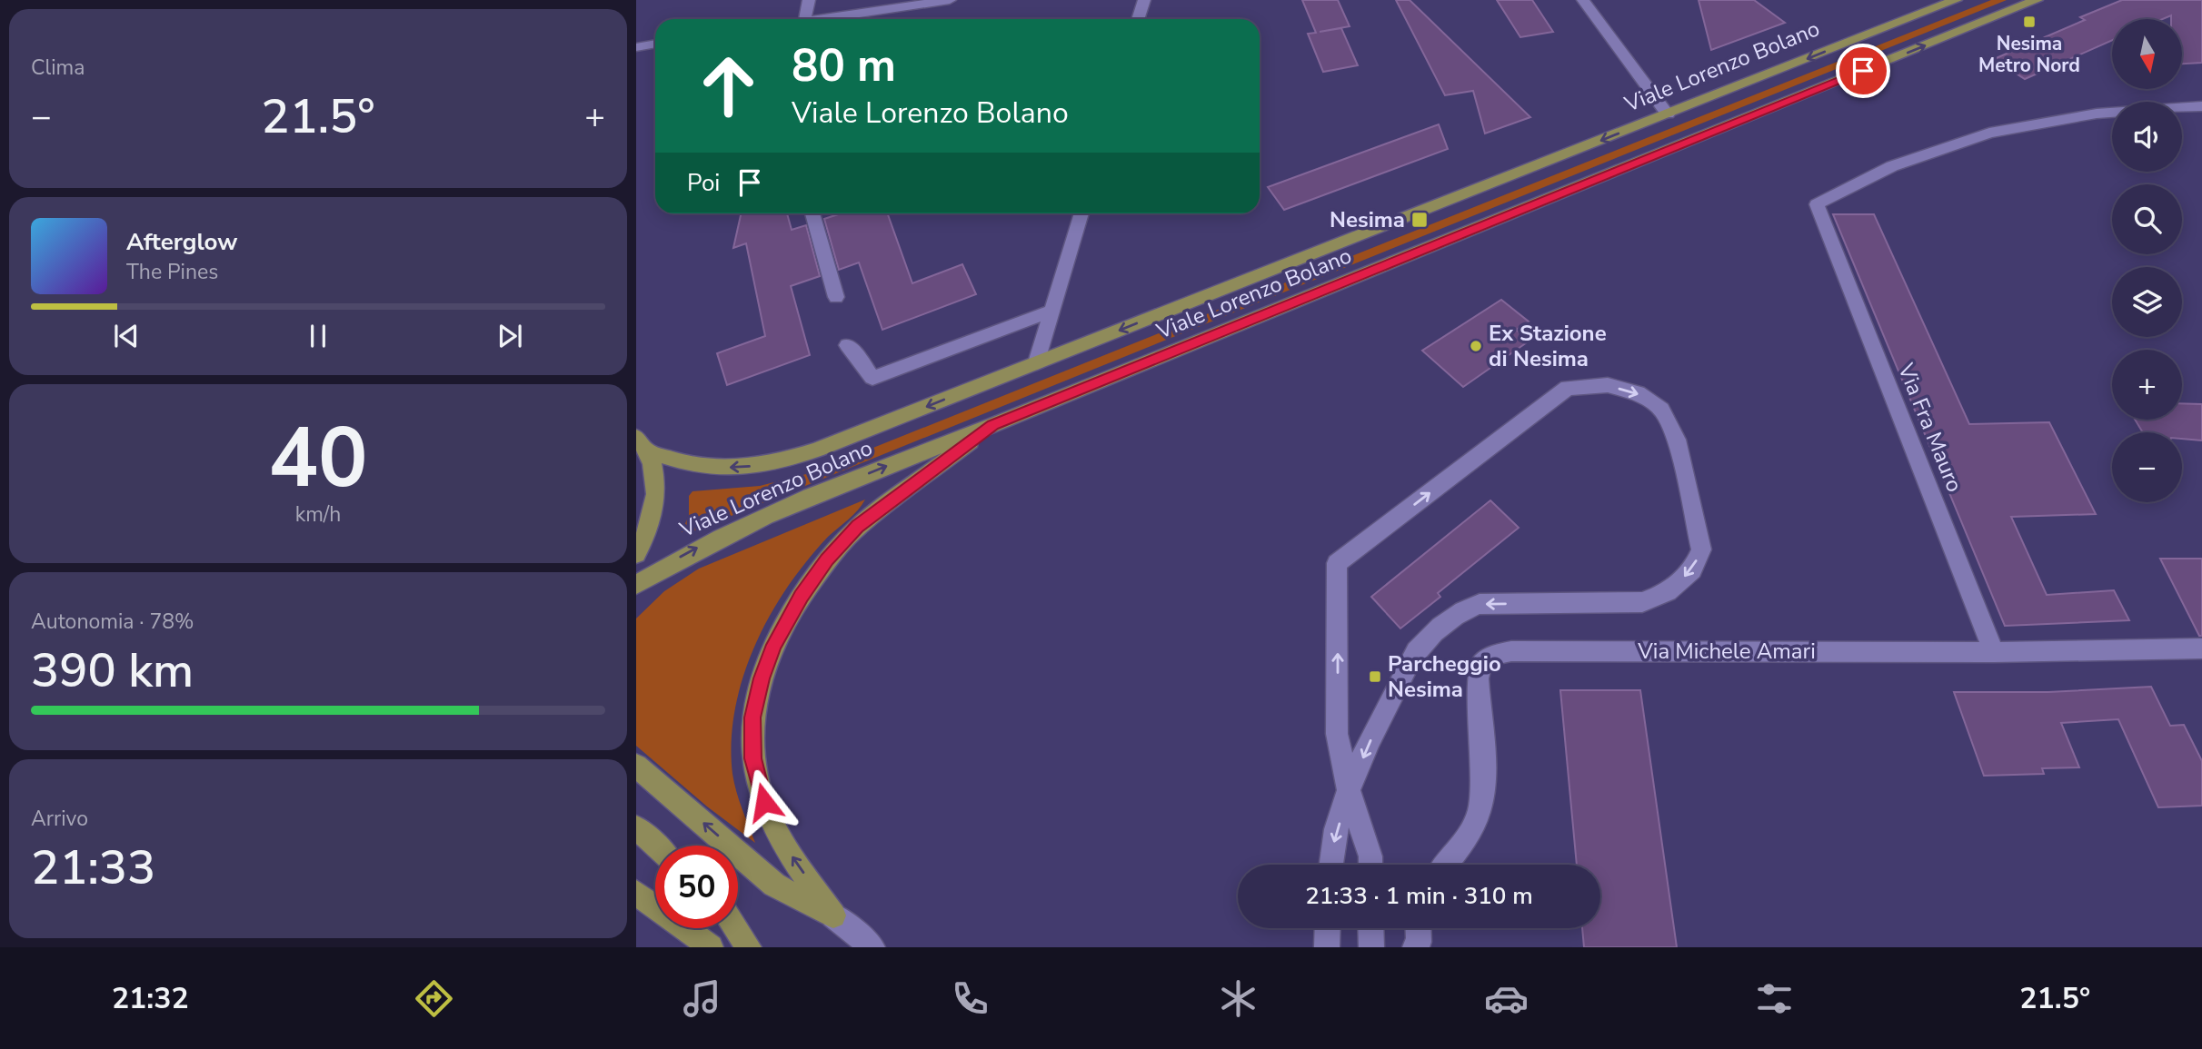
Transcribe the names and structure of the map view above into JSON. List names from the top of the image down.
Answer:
{
  "streets": {
    "main road": ["Viale Lorenzo Bolano"],
    "street": ["Via Fra Mauro", "Via Michele Amari"]
  },
  "crossings": [
    ["Via Fra Mauro", "Via Michele Amari"]
  ],
  "places": {
    "transit": ["Nesima Metro Nord", "Nesima", "Parcheggio Nesima"],
    "other": ["Ex Stazione di Nesima"]
  },
  "north": "bottom",
  "page": {
    "tile": [
      "Clima",
      ["40", "km/h"],
      ["Autonomia · 78%", "390 km"],
      ["Arrivo", "21:33"]
    ],
    "map_buttons": ["+", "−"],
    "turn": ["80 m", "Viale Lorenzo Bolano"],
    "heat": ["−", "21.5°", "+"],
    "then": "Poi",
    "song": ["Afterglow", "The Pines"],
    "limit": "50",
    "trip": "21:33 · 1 min · 310 m",
    "tabs": ["21:32", "21.5°"]
  }
}
